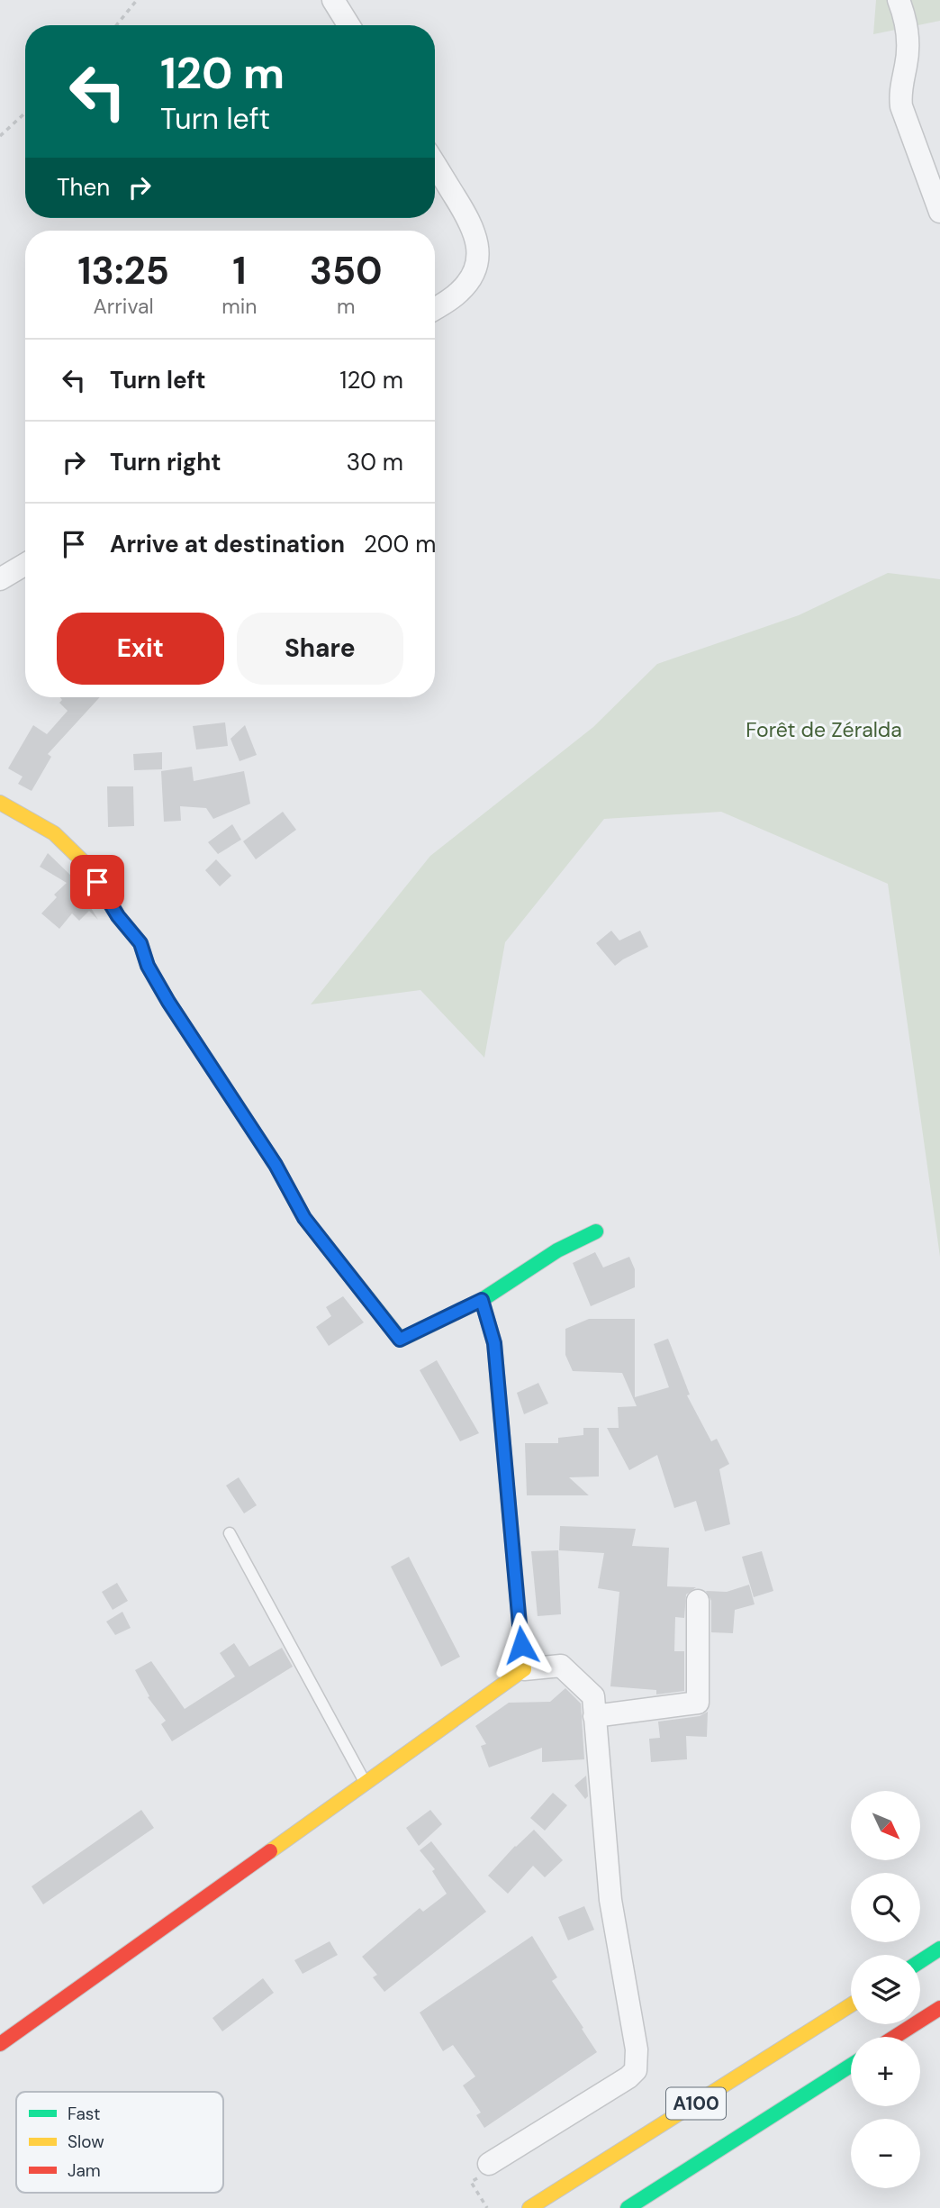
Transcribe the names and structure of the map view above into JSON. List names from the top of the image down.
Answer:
{
  "streets": {
    "main road": ["A100"]
  },
  "parks": ["Forêt de Zéralda"],
  "legend": ["Fast", "Slow", "Jam"],
  "north": "bottom right",
  "page": {
    "turn": ["120 m", "Turn left"],
    "then": "Then",
    "eta": [
      "13:25",
      "Arrival",
      "1",
      "min",
      "350",
      "m"
    ],
    "list": [
      {
        "name": "Turn left",
        "value": "120 m"
      },
      {
        "name": "Turn right",
        "value": "30 m"
      },
      {
        "name": "Arrive at destination",
        "value": "200 m"
      }
    ],
    "buttons": ["Exit", "Share"],
    "map_buttons": ["+", "−"]
  }
}
